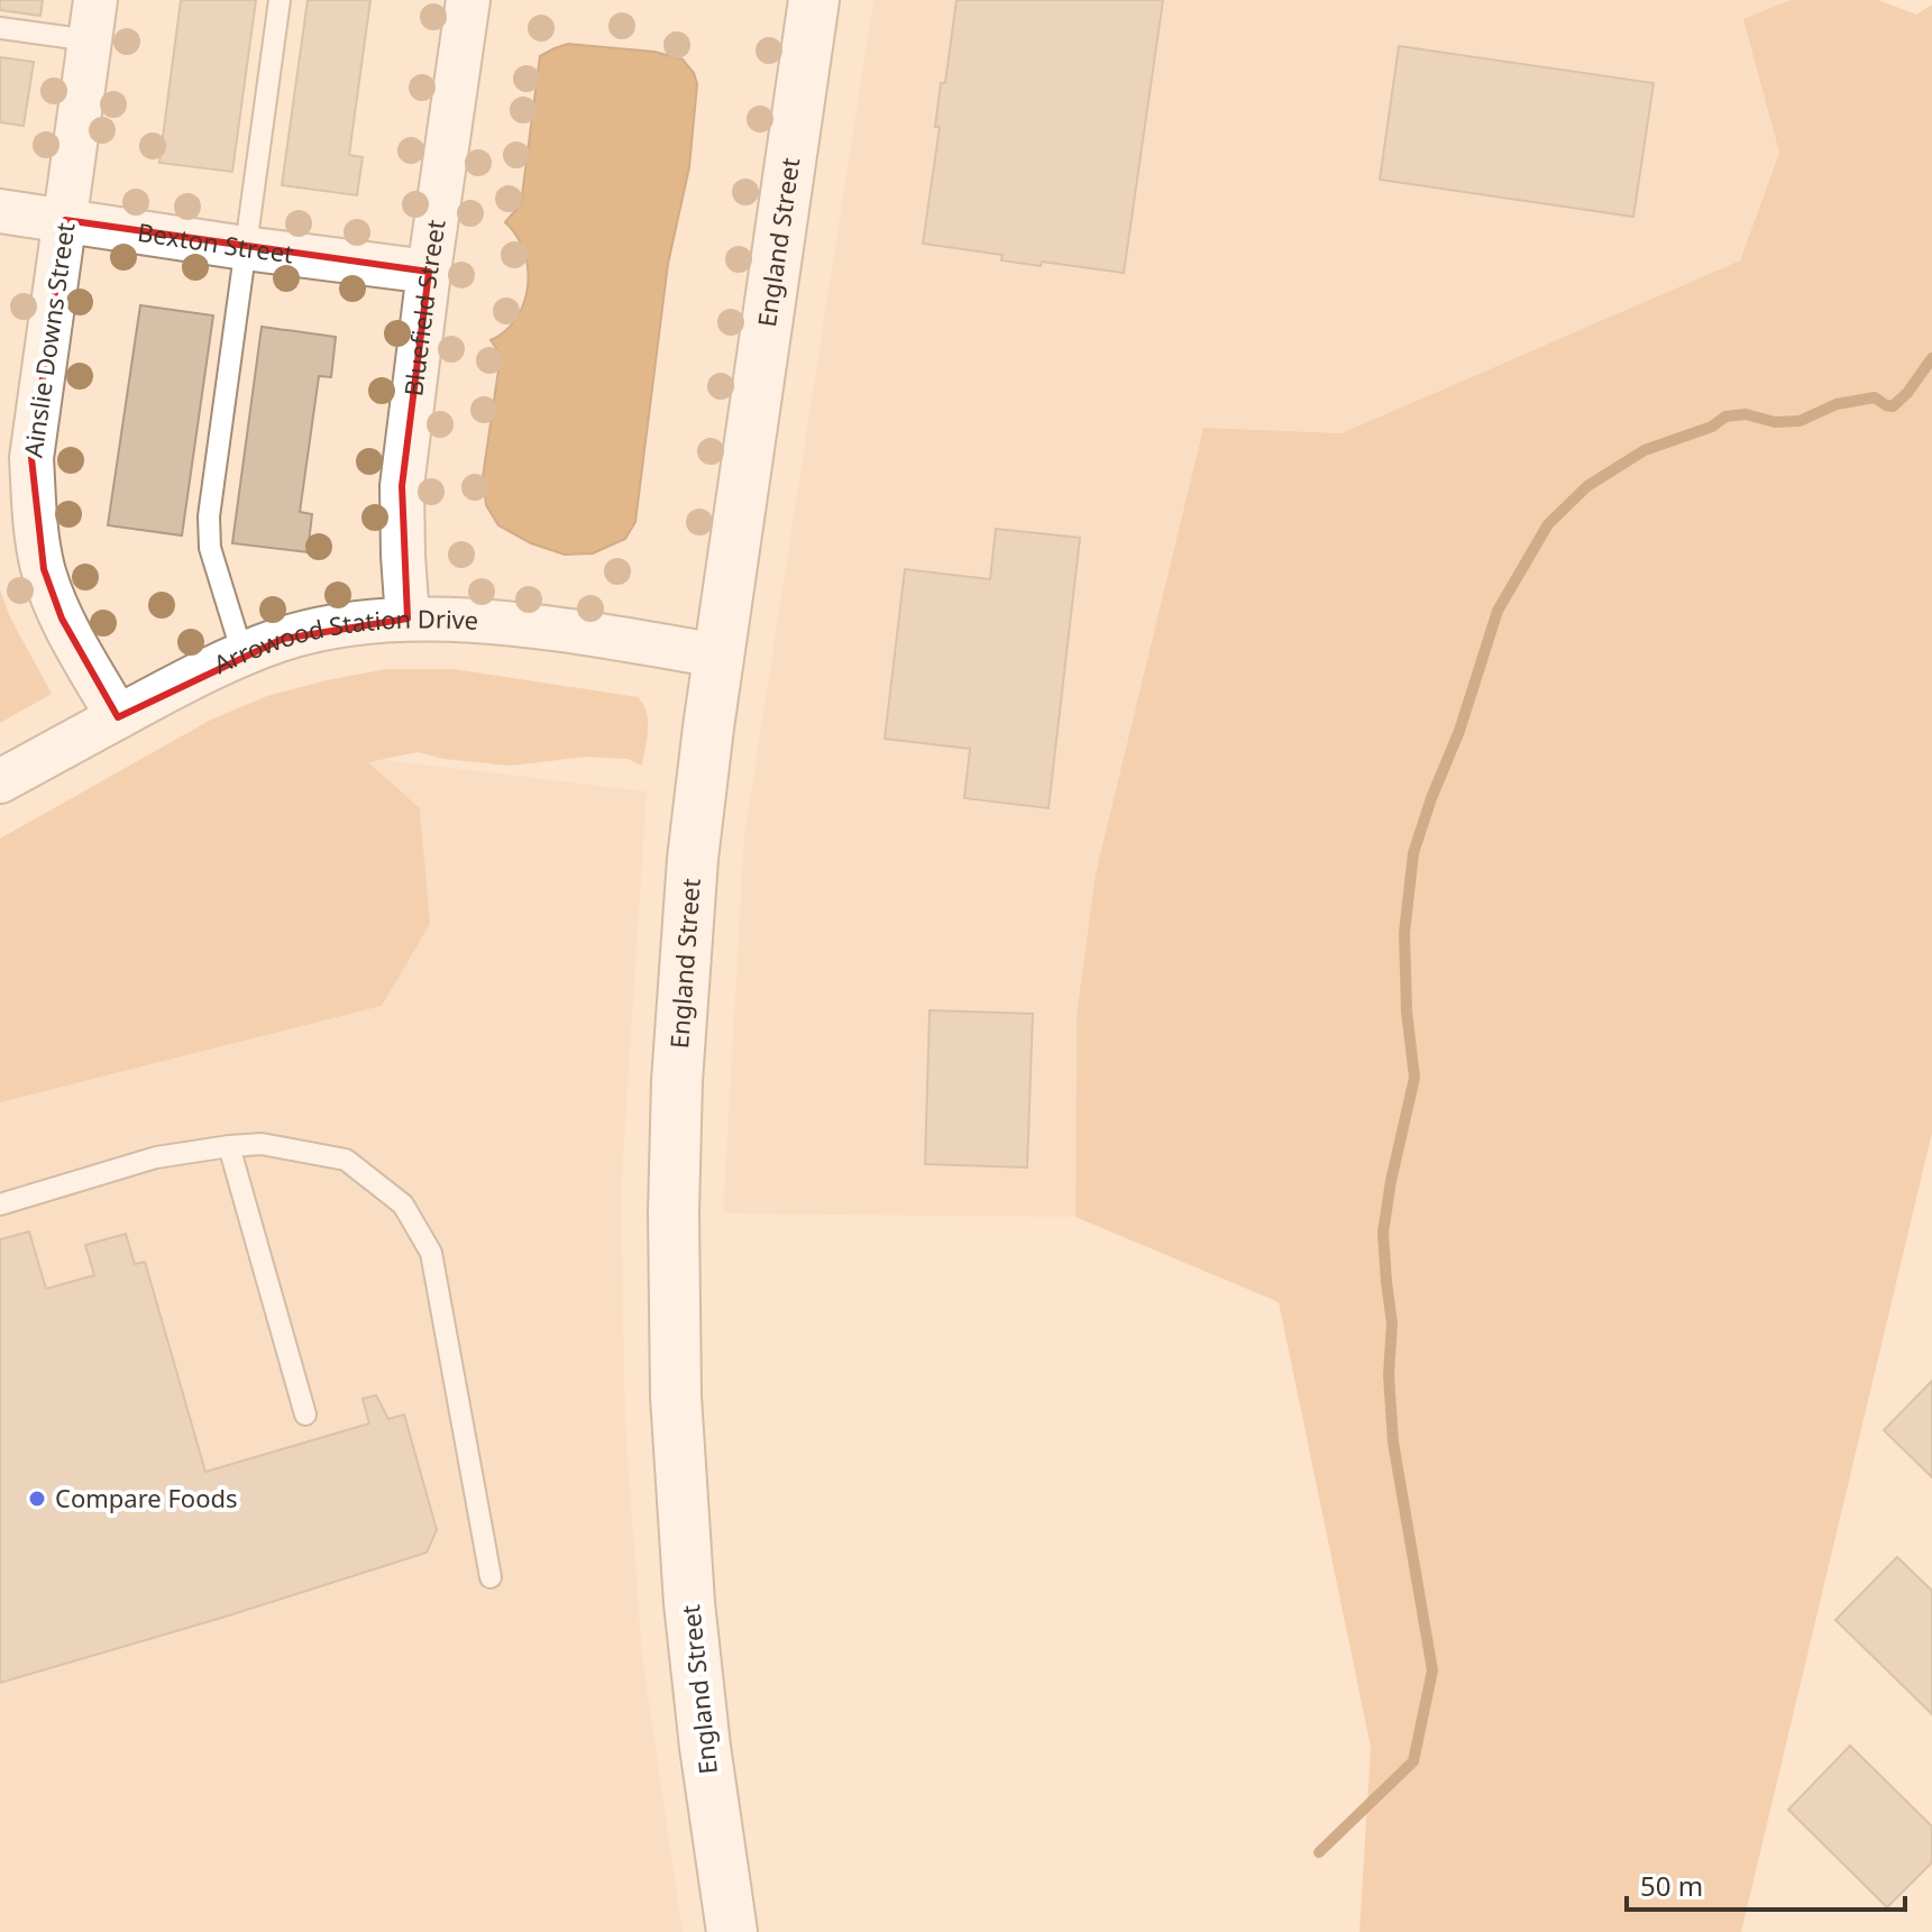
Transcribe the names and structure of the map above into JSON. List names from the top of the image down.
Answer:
{
  "streets": {
    "street": [
      "Bexton Street",
      "England Street",
      "Bluefield Street",
      "Ainslie Downs Street",
      "Arrowood Station Drive"
    ]
  },
  "crossings": [
    ["Bexton Street", "Bluefield Street"],
    ["Bexton Street", "Ainslie Downs Street"],
    ["England Street", "Arrowood Station Drive"],
    ["Bluefield Street", "Arrowood Station Drive"],
    ["Ainslie Downs Street", "Arrowood Station Drive"]
  ],
  "places": ["Compare Foods"],
  "scale_bar": "50 m"
}
